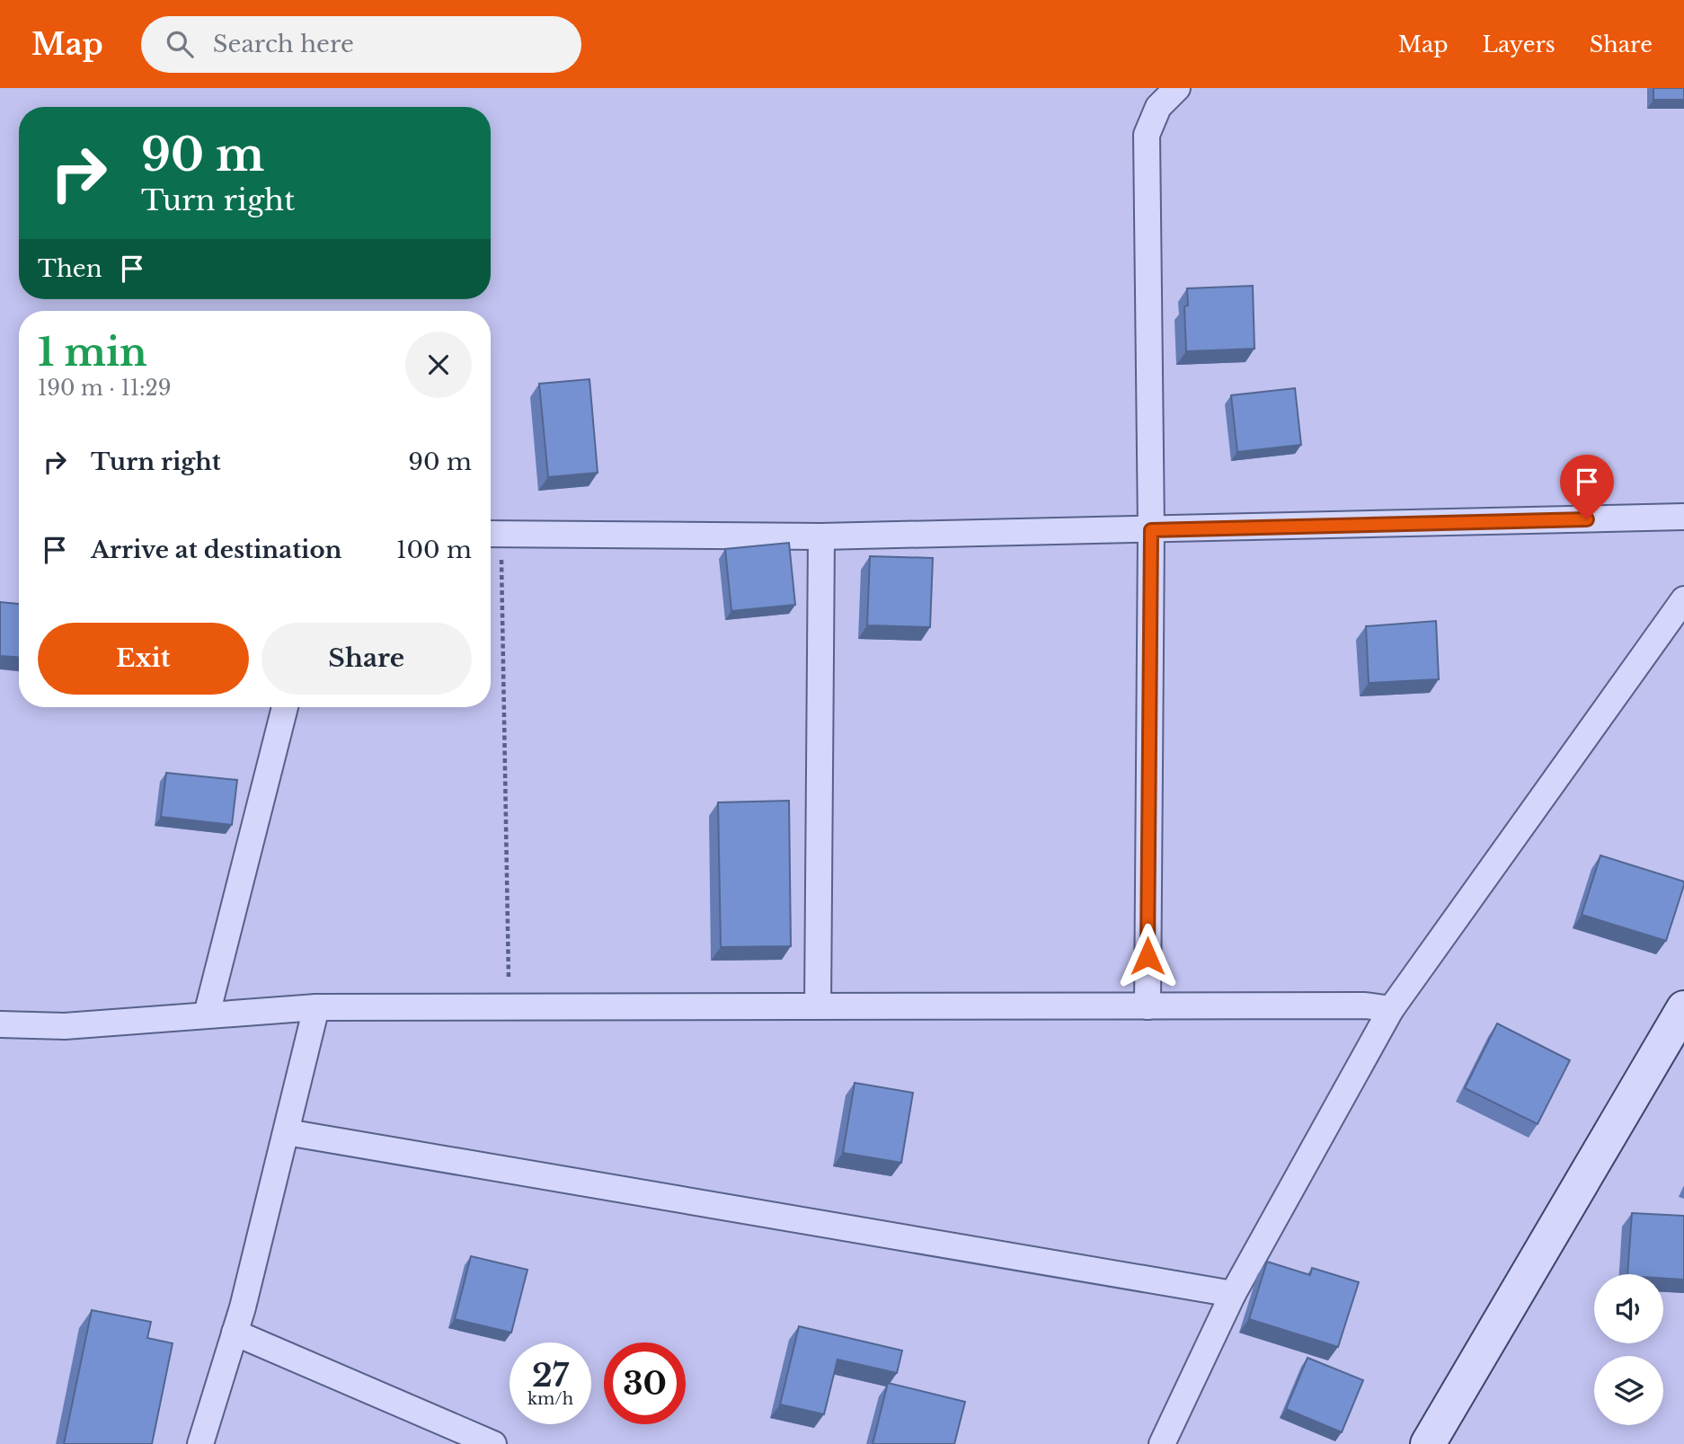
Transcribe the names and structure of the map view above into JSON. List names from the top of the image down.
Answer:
{
  "page": {
    "header": "Map",
    "search": "Search here",
    "nav": ["Map", "Layers", "Share"],
    "turn": ["90 m", "Turn right"],
    "then": "Then",
    "heading": ["1 min", "190 m · 11:29"],
    "list": [
      {
        "name": "Turn right",
        "value": "90 m"
      },
      {
        "name": "Arrive at destination",
        "value": "100 m"
      }
    ],
    "buttons": ["Exit", "Share"],
    "speed": "27 km/h",
    "limit": "30"
  }
}
